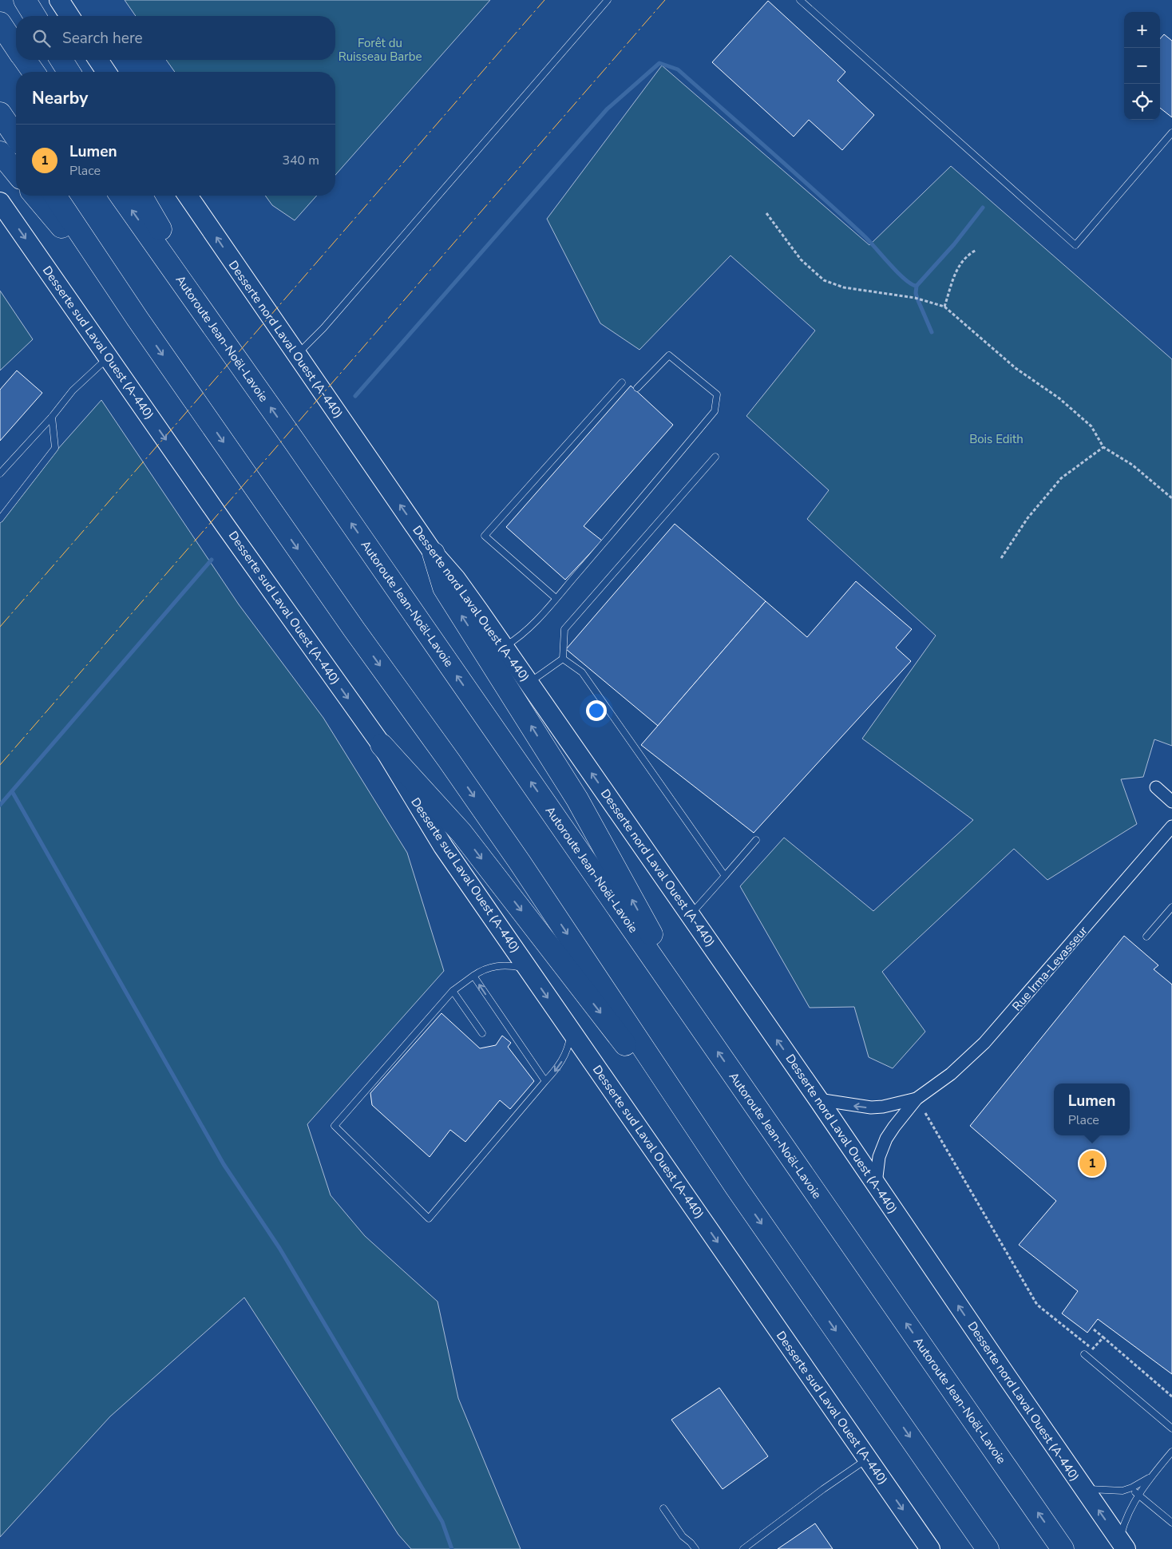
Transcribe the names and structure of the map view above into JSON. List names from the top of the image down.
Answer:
{
  "streets": {
    "highway": ["Autoroute Jean-Noël-Lavoie"],
    "main road": ["Desserte nord Laval Ouest (A-440)", "Desserte sud Laval Ouest (A-440)"],
    "street": ["Rue Irma-Levasseur"]
  },
  "crossings": [
    ["Desserte nord Laval Ouest (A-440)", "Rue Irma-Levasseur"]
  ],
  "one_way": ["Desserte nord Laval Ouest (A-440)", "Desserte sud Laval Ouest (A-440)"],
  "parks": ["Forêt du Ruisseau Barbe", "Bois Edith"],
  "page": {
    "map_buttons": ["+", "−"],
    "search": "Search here",
    "heading": "Nearby",
    "list": [
      {
        "mark": "1",
        "name": "Lumen",
        "note": "Place",
        "value": "340 m"
      }
    ],
    "popup": ["Lumen", "Place"],
    "pins": "1"
  }
}
